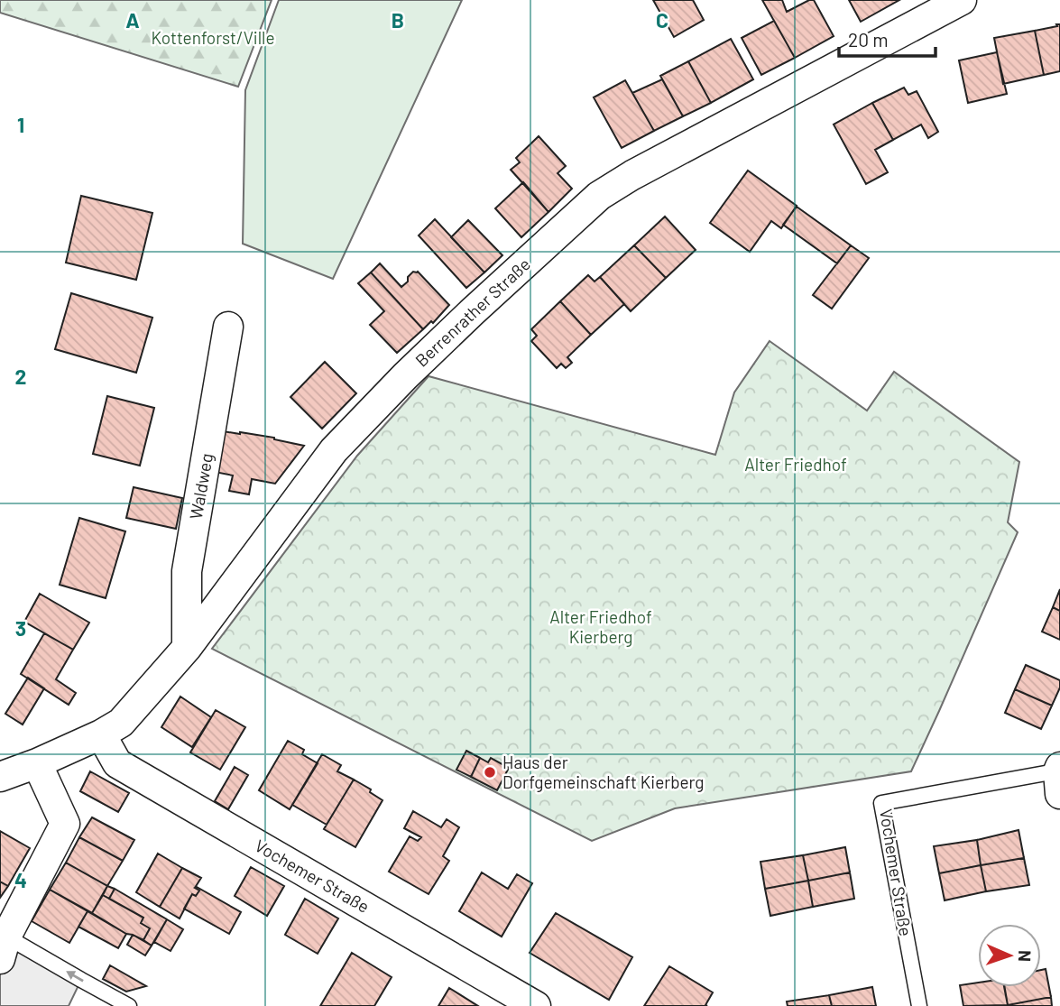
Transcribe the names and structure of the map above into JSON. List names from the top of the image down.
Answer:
{
  "streets": {
    "street": ["Berrenrather Straße", "Waldweg", "Vochemer Straße"]
  },
  "crossings": [
    ["Berrenrather Straße", "Waldweg"],
    ["Berrenrather Straße", "Vochemer Straße"]
  ],
  "parks": ["Kottenforst/Ville", "Alter Friedhof", "Alter Friedhof Kierberg"],
  "places": ["Haus der Dorfgemeinschaft Kierberg"],
  "scale_bar": "20 m",
  "north": "right",
  "grid": {
    "columns": ["A", "B", "C"],
    "rows": [
      "1",
      "2",
      "3",
      "4"
    ]
  }
}
